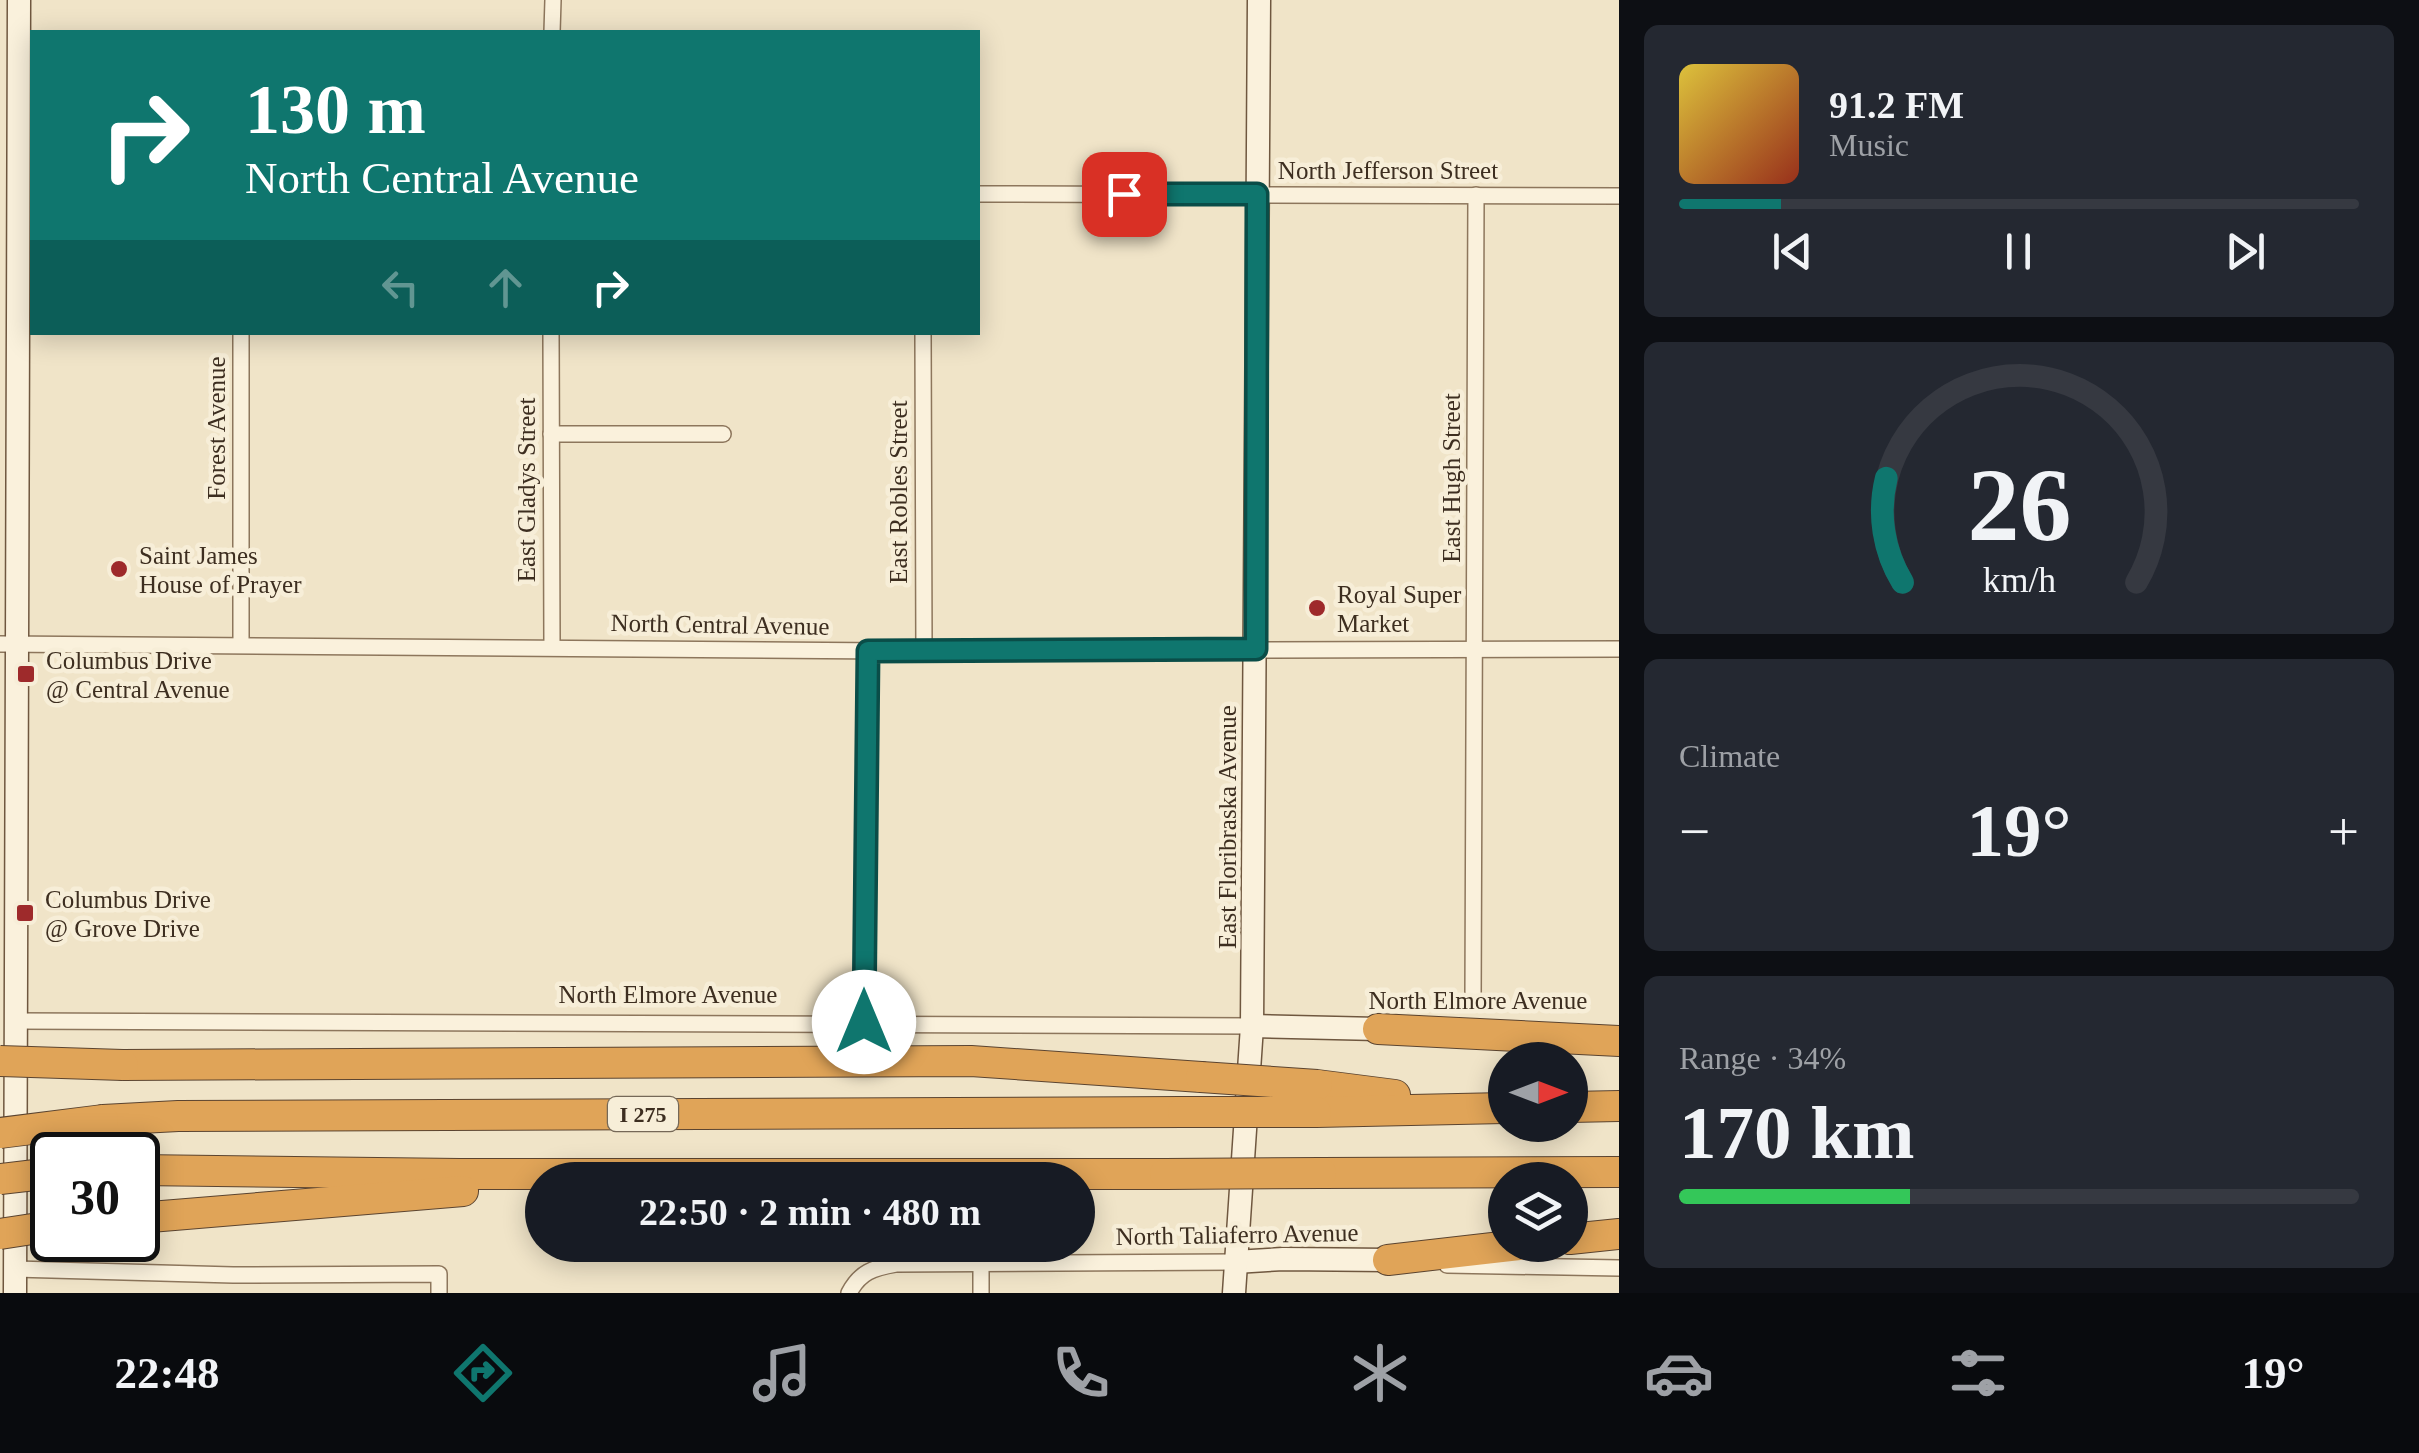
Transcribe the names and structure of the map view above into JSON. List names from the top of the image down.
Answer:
{
  "streets": {
    "highway": ["I 275"],
    "street": [
      "North Jefferson Street",
      "Forest Avenue",
      "East Hugh Street",
      "East Gladys Street",
      "East Robles Street",
      "North Central Avenue",
      "East Floribraska Avenue",
      "North Elmore Avenue",
      "North Taliaferro Avenue"
    ]
  },
  "crossings": [
    ["North Jefferson Street", "East Hugh Street"],
    ["North Jefferson Street", "East Floribraska Avenue"],
    ["Forest Avenue", "North Central Avenue"],
    ["East Hugh Street", "North Central Avenue"],
    ["East Gladys Street", "North Central Avenue"],
    ["East Robles Street", "North Central Avenue"],
    ["North Central Avenue", "East Floribraska Avenue"],
    ["East Floribraska Avenue", "North Elmore Avenue"],
    ["East Floribraska Avenue", "North Taliaferro Avenue"]
  ],
  "places": {
    "other": ["Saint James House of Prayer", "Royal Super Market"],
    "transit": ["Columbus Drive @ Central Avenue", "Columbus Drive @ Grove Drive"]
  },
  "north": "right",
  "page": {
    "turn": ["130 m", "North Central Avenue"],
    "song": ["91.2 FM", "Music"],
    "tile": [
      "Climate",
      ["Range · 34%", "170 km"]
    ],
    "heat": ["−", "19°", "+"],
    "limit": "30",
    "trip": "22:50 · 2 min · 480 m",
    "tabs": ["22:48", "19°"],
    "gauge": ["26", "km/h"]
  }
}
